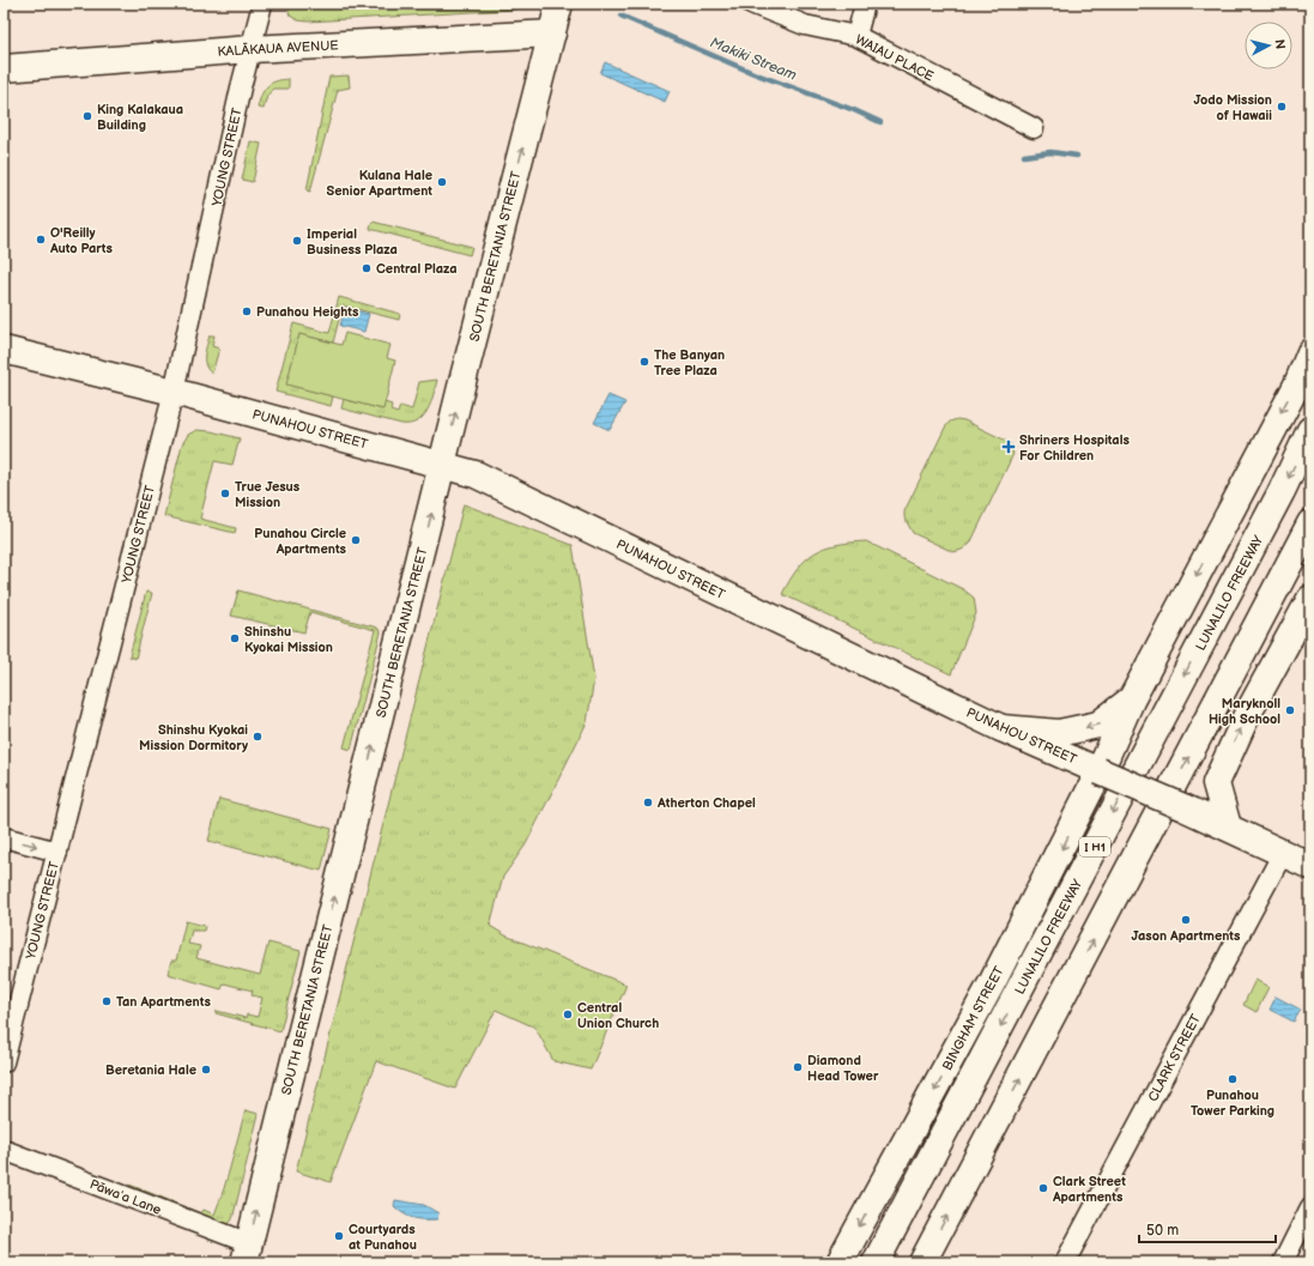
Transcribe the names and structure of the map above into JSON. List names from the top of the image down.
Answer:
{
  "streets": {
    "main road": [
      "KALĀKAUA AVENUE",
      "SOUTH BERETANIA STREET",
      "PUNAHOU STREET",
      "LUNALILO FREEWAY",
      "I H1",
      "BINGHAM STREET"
    ],
    "street": [
      "WAIAU PLACE",
      "YOUNG STREET",
      "CLARK STREET",
      "Pāwaʻa Lane"
    ]
  },
  "crossings": [
    ["KALĀKAUA AVENUE", "YOUNG STREET"],
    ["KALĀKAUA AVENUE", "SOUTH BERETANIA STREET"],
    ["YOUNG STREET", "PUNAHOU STREET"],
    ["SOUTH BERETANIA STREET", "PUNAHOU STREET"],
    ["SOUTH BERETANIA STREET", "Pāwaʻa Lane"],
    ["PUNAHOU STREET", "BINGHAM STREET"],
    ["PUNAHOU STREET", "CLARK STREET"]
  ],
  "one_way": ["SOUTH BERETANIA STREET"],
  "water": ["Makiki Stream"],
  "places": {
    "other": [
      "Jodo Mission of Hawaii",
      "King Kalakaua Building",
      "Kulana Hale Senior Apartment",
      "O'Reilly Auto Parts",
      "Imperial Business Plaza",
      "Central Plaza",
      "Punahou Heights",
      "The Banyan Tree Plaza",
      "True Jesus Mission",
      "Punahou Circle Apartments",
      "Shinshu Kyokai Mission",
      "Maryknoll High School",
      "Shinshu Kyokai Mission Dormitory",
      "Atherton Chapel",
      "Jason Apartments",
      "Tan Apartments",
      "Central Union Church",
      "Diamond Head Tower",
      "Beretania Hale",
      "Punahou Tower Parking",
      "Clark Street Apartments",
      "Courtyards at Punahou"
    ],
    "health": ["Shriners Hospitals For Children"]
  },
  "scale_bar": "50 m",
  "north": "right"
}
